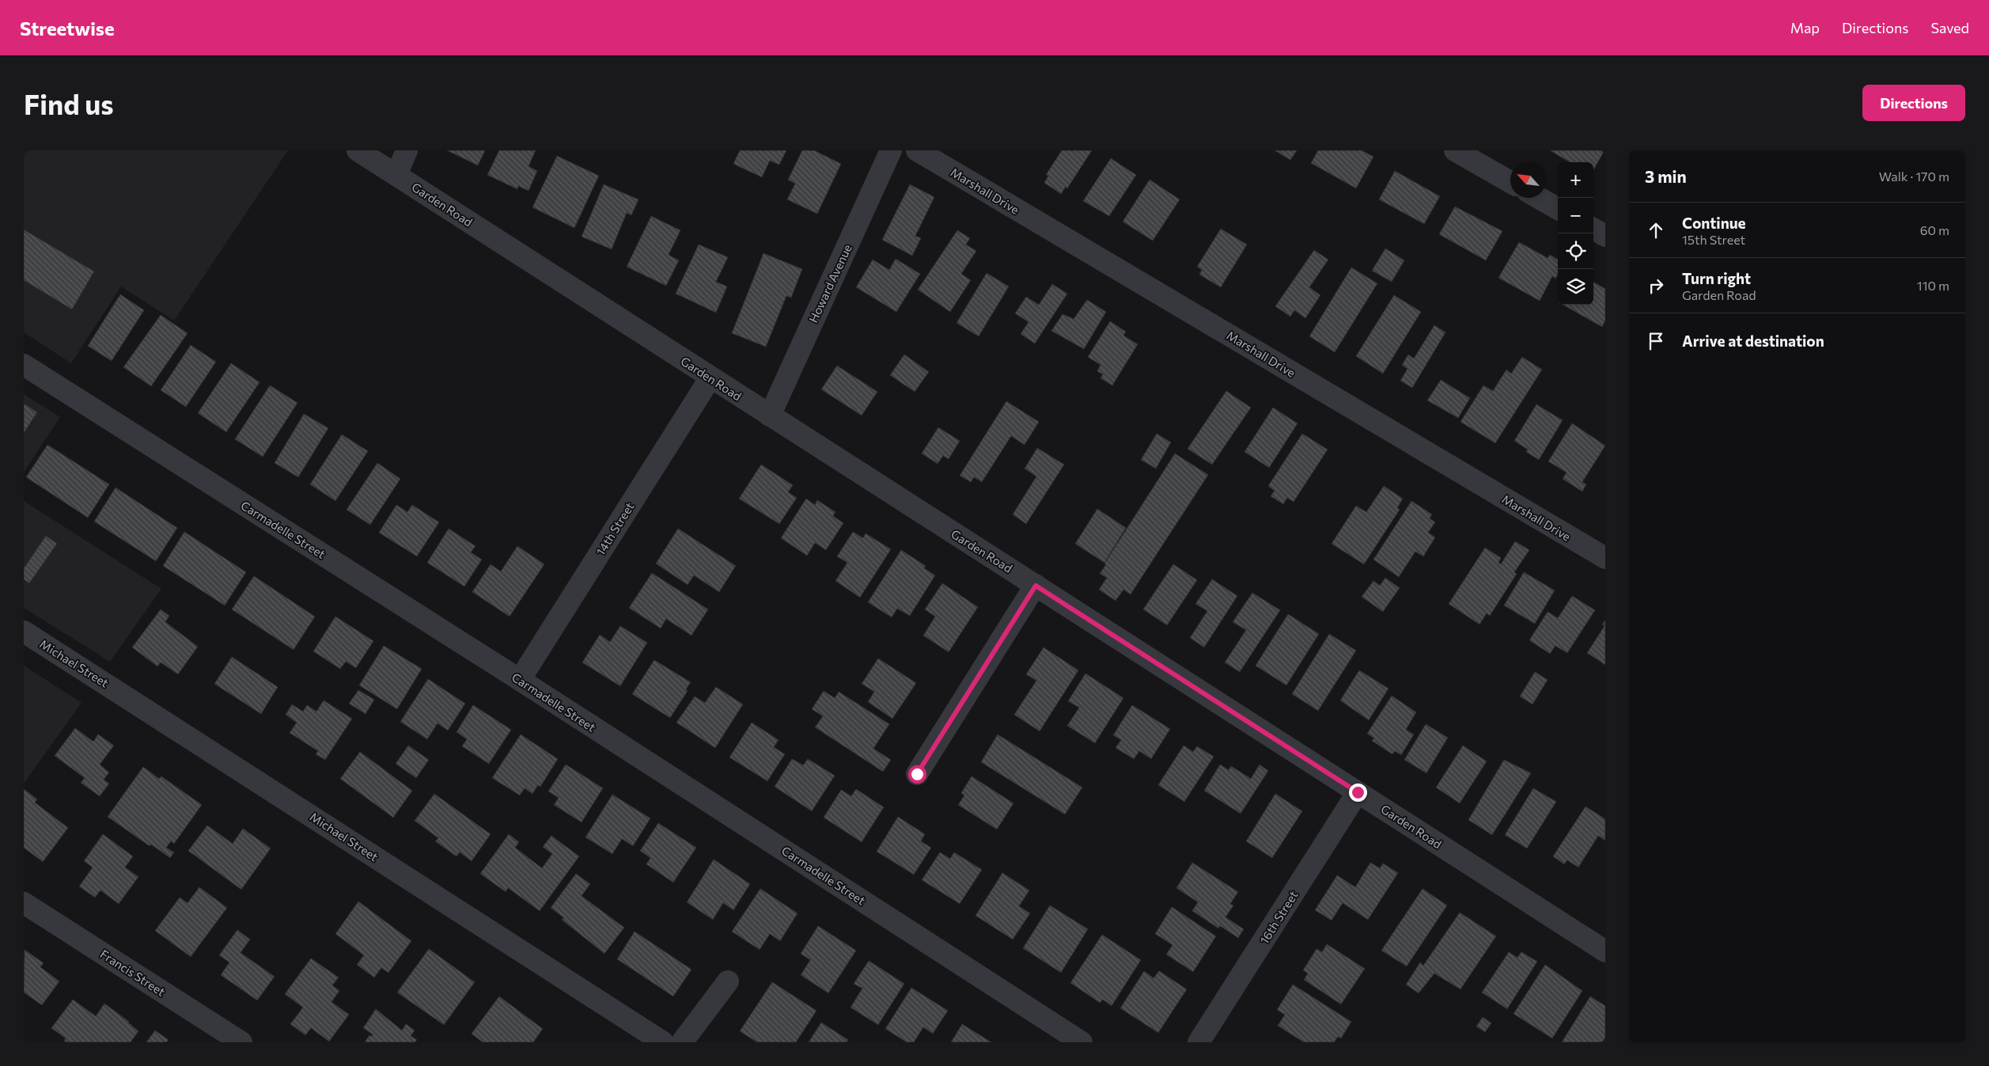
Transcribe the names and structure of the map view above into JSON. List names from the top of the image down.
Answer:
{
  "streets": {
    "street": [
      "Marshall Drive",
      "Garden Road",
      "Howard Avenue",
      "14th Street",
      "Carmadelle Street",
      "Michael Street",
      "16th Street",
      "Francis Street"
    ]
  },
  "crossings": [
    ["Garden Road", "Howard Avenue"],
    ["Garden Road", "14th Street"],
    ["Garden Road", "16th Street"],
    ["14th Street", "Carmadelle Street"]
  ],
  "north": "top left",
  "page": {
    "header": "Streetwise",
    "nav": ["Map", "Directions", "Saved"],
    "buttons": "Directions",
    "title": "Find us",
    "heading": ["3 min", "Walk · 170 m"],
    "map_buttons": ["+", "−"],
    "list": [
      ["Continue", "15th Street", "60 m"],
      ["Turn right", "Garden Road", "110 m"],
      "Arrive at destination"
    ]
  }
}
